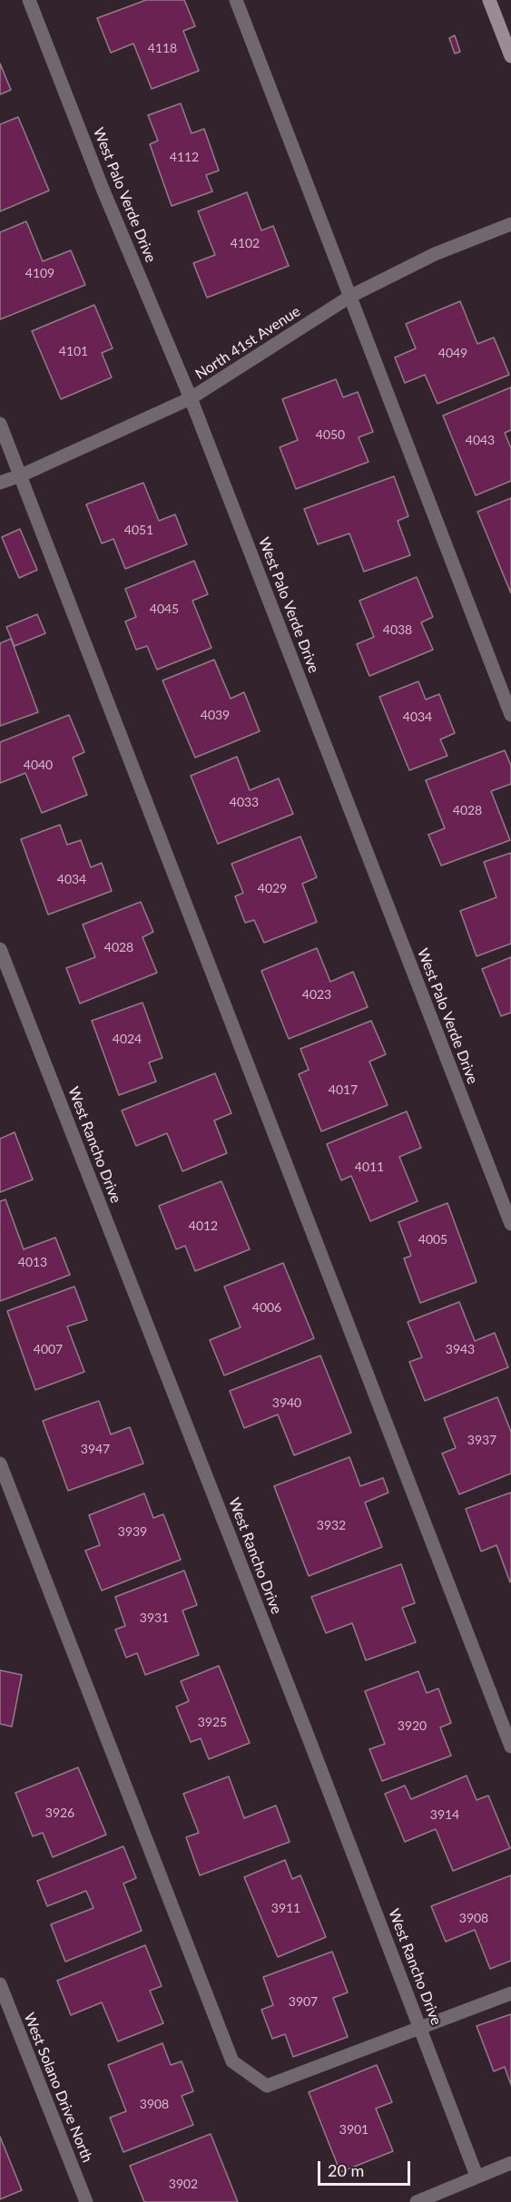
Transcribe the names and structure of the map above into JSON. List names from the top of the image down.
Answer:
{
  "streets": {
    "street": [
      "West Palo Verde Drive",
      "North 41st Avenue",
      "West Rancho Drive",
      "West Solano Drive North"
    ]
  },
  "crossings": [
    ["West Palo Verde Drive", "North 41st Avenue"]
  ],
  "house_numbers": [
    "4118",
    "4112",
    "4102",
    "4109",
    "4101",
    "4049",
    "4050",
    "4043",
    "4051",
    "4045",
    "4038",
    "4039",
    "4034",
    "4040",
    "4033",
    "4028",
    "4034",
    "4029",
    "4028",
    "4023",
    "4024",
    "4017",
    "4011",
    "4012",
    "4005",
    "4013",
    "4006",
    "4007",
    "3943",
    "3940",
    "3937",
    "3947",
    "3932",
    "3939",
    "3931",
    "3925",
    "3920",
    "3926",
    "3914",
    "3911",
    "3908",
    "3907",
    "3908",
    "3901",
    "3902"
  ],
  "scale_bar": "20 m"
}
